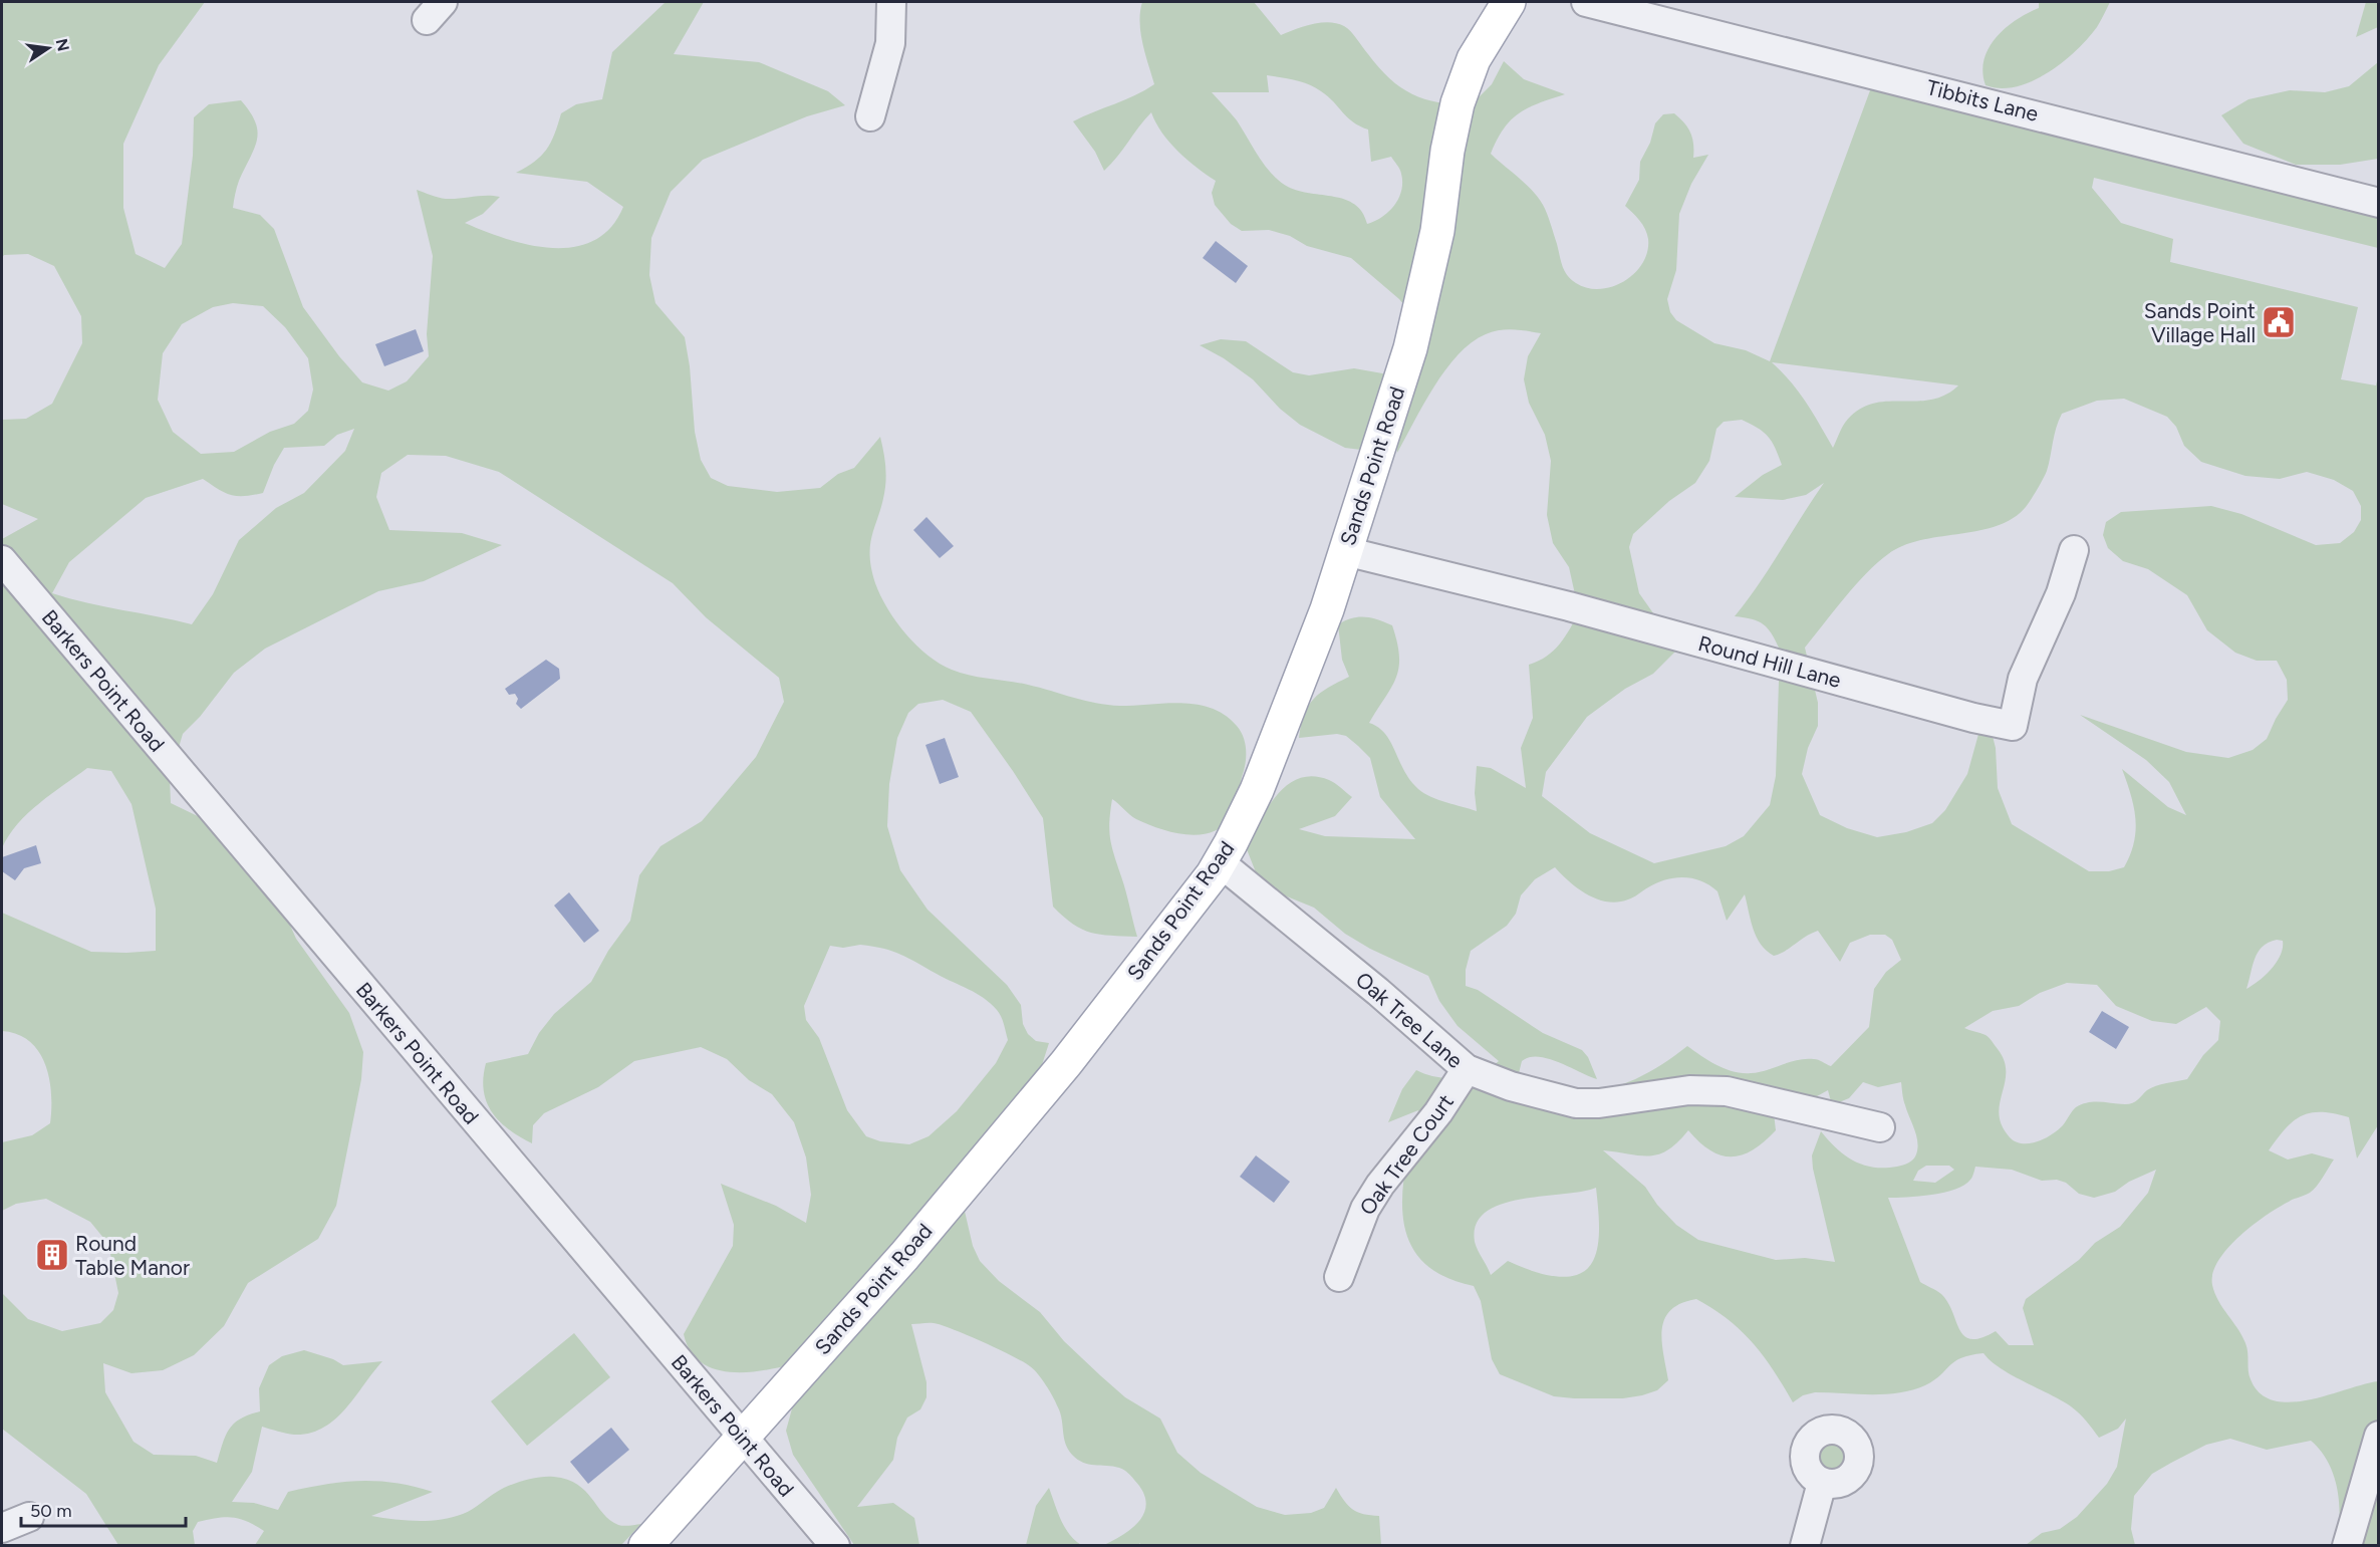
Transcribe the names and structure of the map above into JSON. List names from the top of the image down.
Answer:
{
  "streets": {
    "main road": ["Sands Point Road"],
    "street": [
      "Tibbits Lane",
      "Round Hill Lane",
      "Barkers Point Road",
      "Oak Tree Lane",
      "Oak Tree Court"
    ]
  },
  "crossings": [
    ["Sands Point Road", "Round Hill Lane"],
    ["Sands Point Road", "Barkers Point Road"],
    ["Sands Point Road", "Oak Tree Lane"],
    ["Oak Tree Lane", "Oak Tree Court"]
  ],
  "places": {
    "public building": ["Sands Point Village Hall"],
    "building": ["Round Table Manor"]
  },
  "scale_bar": "50 m",
  "north": "right"
}
